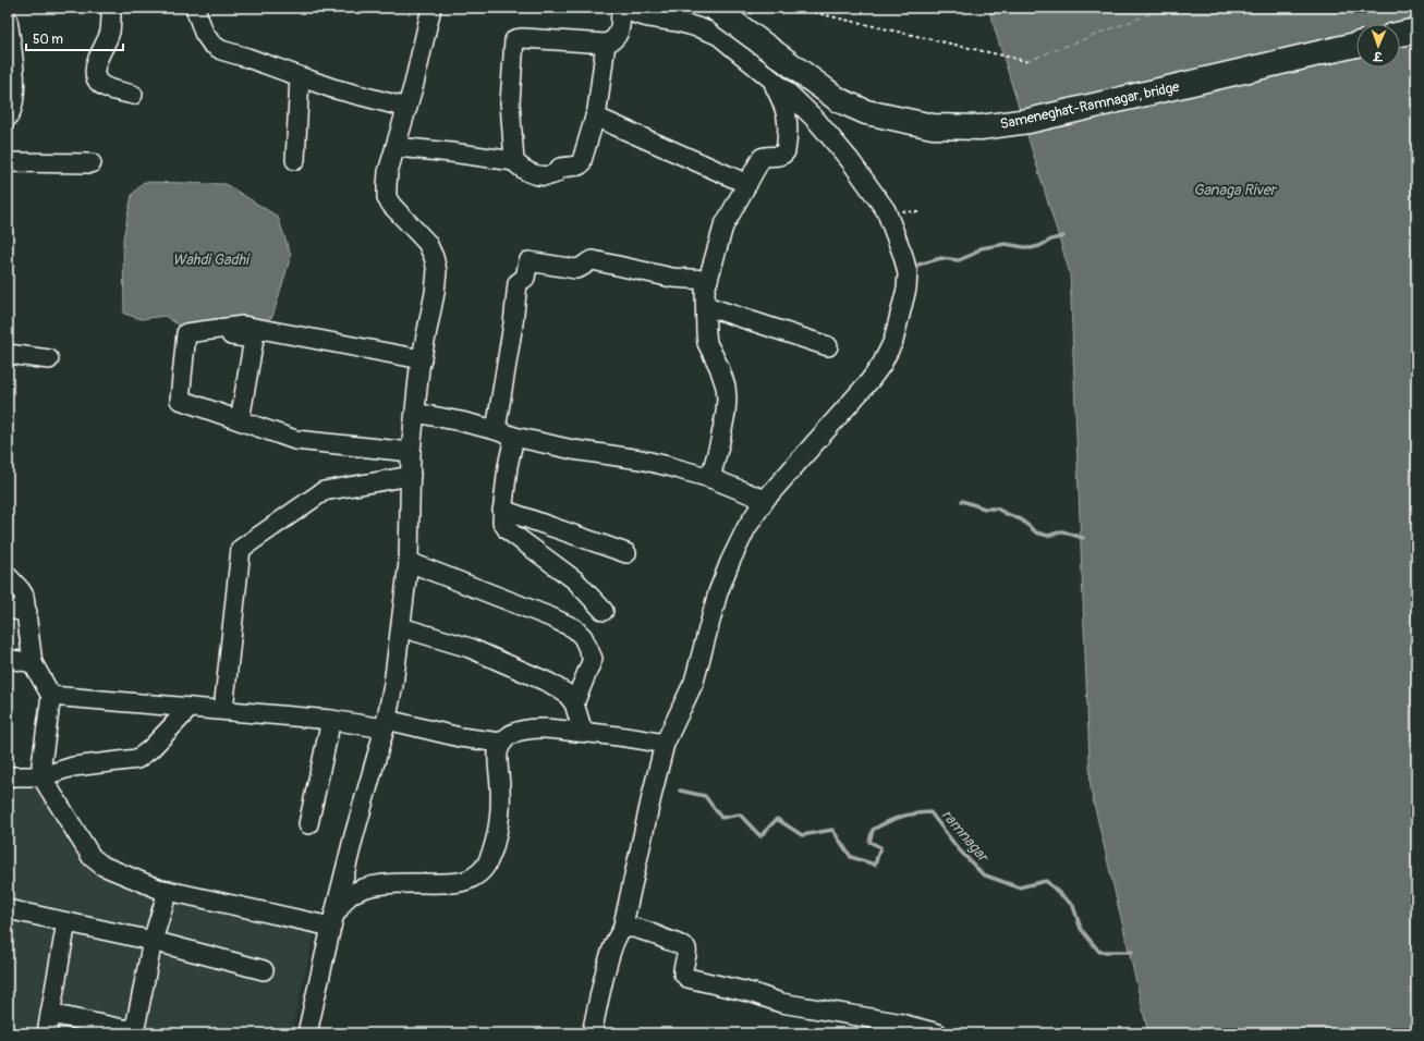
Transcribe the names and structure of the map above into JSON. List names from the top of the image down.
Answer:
{
  "streets": {
    "main road": ["Sameneghat-Ramnagar, bridge"]
  },
  "water": ["Ganaga River", "Wahdi Gadhi", "ramnagar"],
  "scale_bar": "50 m",
  "north": "bottom"
}
